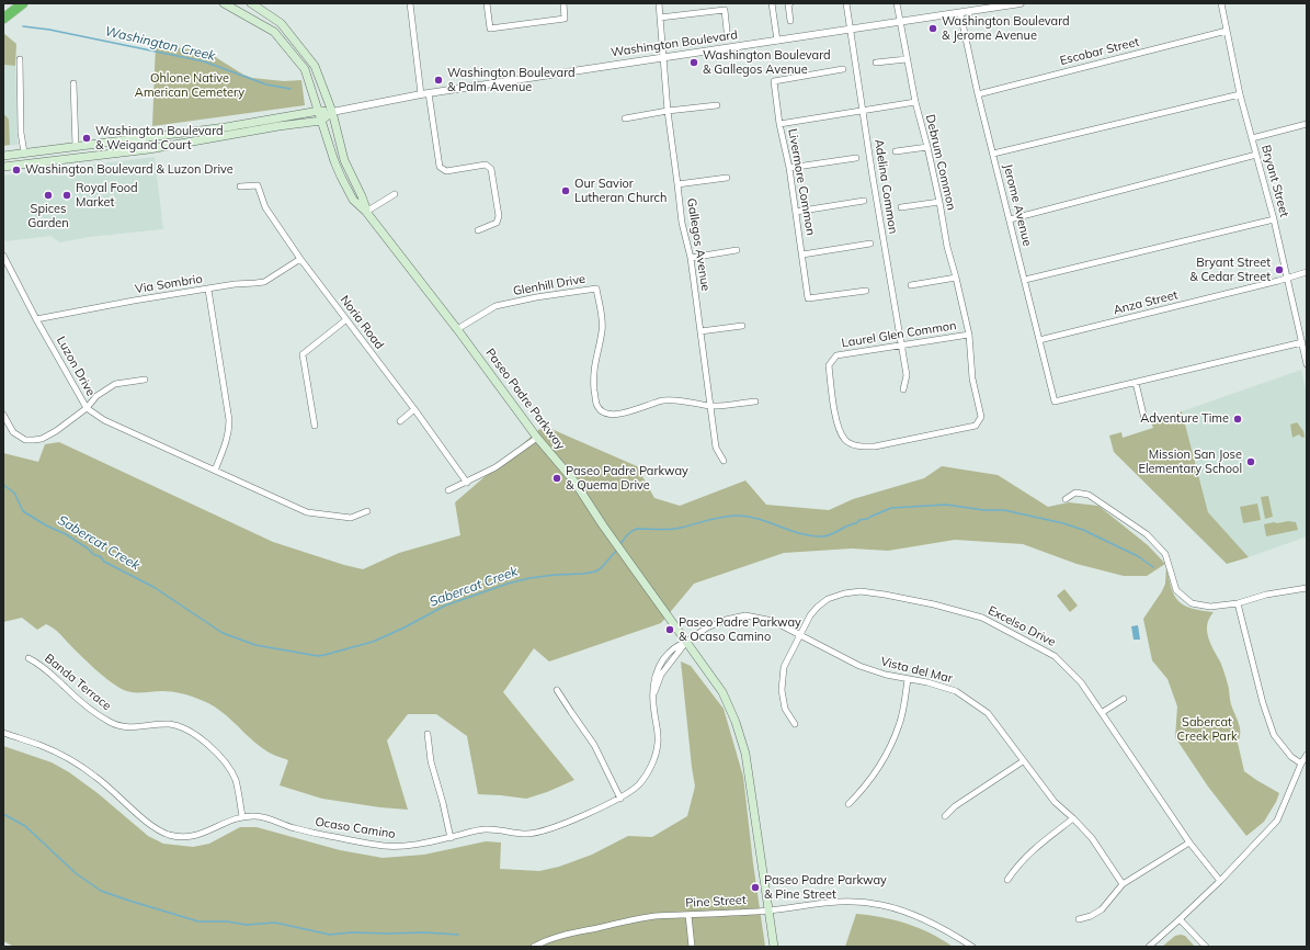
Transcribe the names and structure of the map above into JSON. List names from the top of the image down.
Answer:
{
  "streets": {
    "main road": ["Washington Boulevard", "Paseo Padre Parkway"],
    "street": [
      "Escobar Street",
      "Debrum Common",
      "Bryant Street",
      "Livermore Common",
      "Adelina Common",
      "Jerome Avenue",
      "Gallegos Avenue",
      "Via Sombrio",
      "Glenhill Drive",
      "Anza Street",
      "Noria Road",
      "Laurel Glen Common",
      "Luzon Drive",
      "Excelso Drive",
      "Vista del Mar",
      "Banda Terrace",
      "Ocaso Camino",
      "Pine Street"
    ]
  },
  "crossings": [
    ["Washington Boulevard", "Debrum Common"],
    ["Washington Boulevard", "Adelina Common"],
    ["Washington Boulevard", "Jerome Avenue"],
    ["Washington Boulevard", "Gallegos Avenue"],
    ["Washington Boulevard", "Paseo Padre Parkway"],
    ["Escobar Street", "Bryant Street"],
    ["Escobar Street", "Jerome Avenue"],
    ["Debrum Common", "Laurel Glen Common"],
    ["Bryant Street", "Anza Street"],
    ["Adelina Common", "Laurel Glen Common"],
    ["Jerome Avenue", "Anza Street"],
    ["Gallegos Avenue", "Glenhill Drive"],
    ["Via Sombrio", "Noria Road"],
    ["Via Sombrio", "Luzon Drive"],
    ["Glenhill Drive", "Paseo Padre Parkway"],
    ["Paseo Padre Parkway", "Vista del Mar"],
    ["Paseo Padre Parkway", "Ocaso Camino"],
    ["Paseo Padre Parkway", "Pine Street"],
    ["Excelso Drive", "Vista del Mar"],
    ["Vista del Mar", "Ocaso Camino"],
    ["Banda Terrace", "Ocaso Camino"]
  ],
  "water": ["Washington Creek", "Sabercat Creek"],
  "parks": ["Ohlone Native American Cemetery", "Sabercat Creek Park"],
  "places": [
    "Washington Boulevard & Jerome Avenue",
    "Washington Boulevard & Gallegos Avenue",
    "Washington Boulevard & Palm Avenue",
    "Washington Boulevard & Weigand Court",
    "Washington Boulevard & Luzon Drive",
    "Our Savior Lutheran Church",
    "Spices Garden",
    "Royal Food Market",
    "Bryant Street & Cedar Street",
    "Adventure Time",
    "Mission San Jose Elementary School",
    "Paseo Padre Parkway & Quema Drive",
    "Paseo Padre Parkway & Ocaso Camino",
    "Paseo Padre Parkway & Pine Street"
  ]
}
